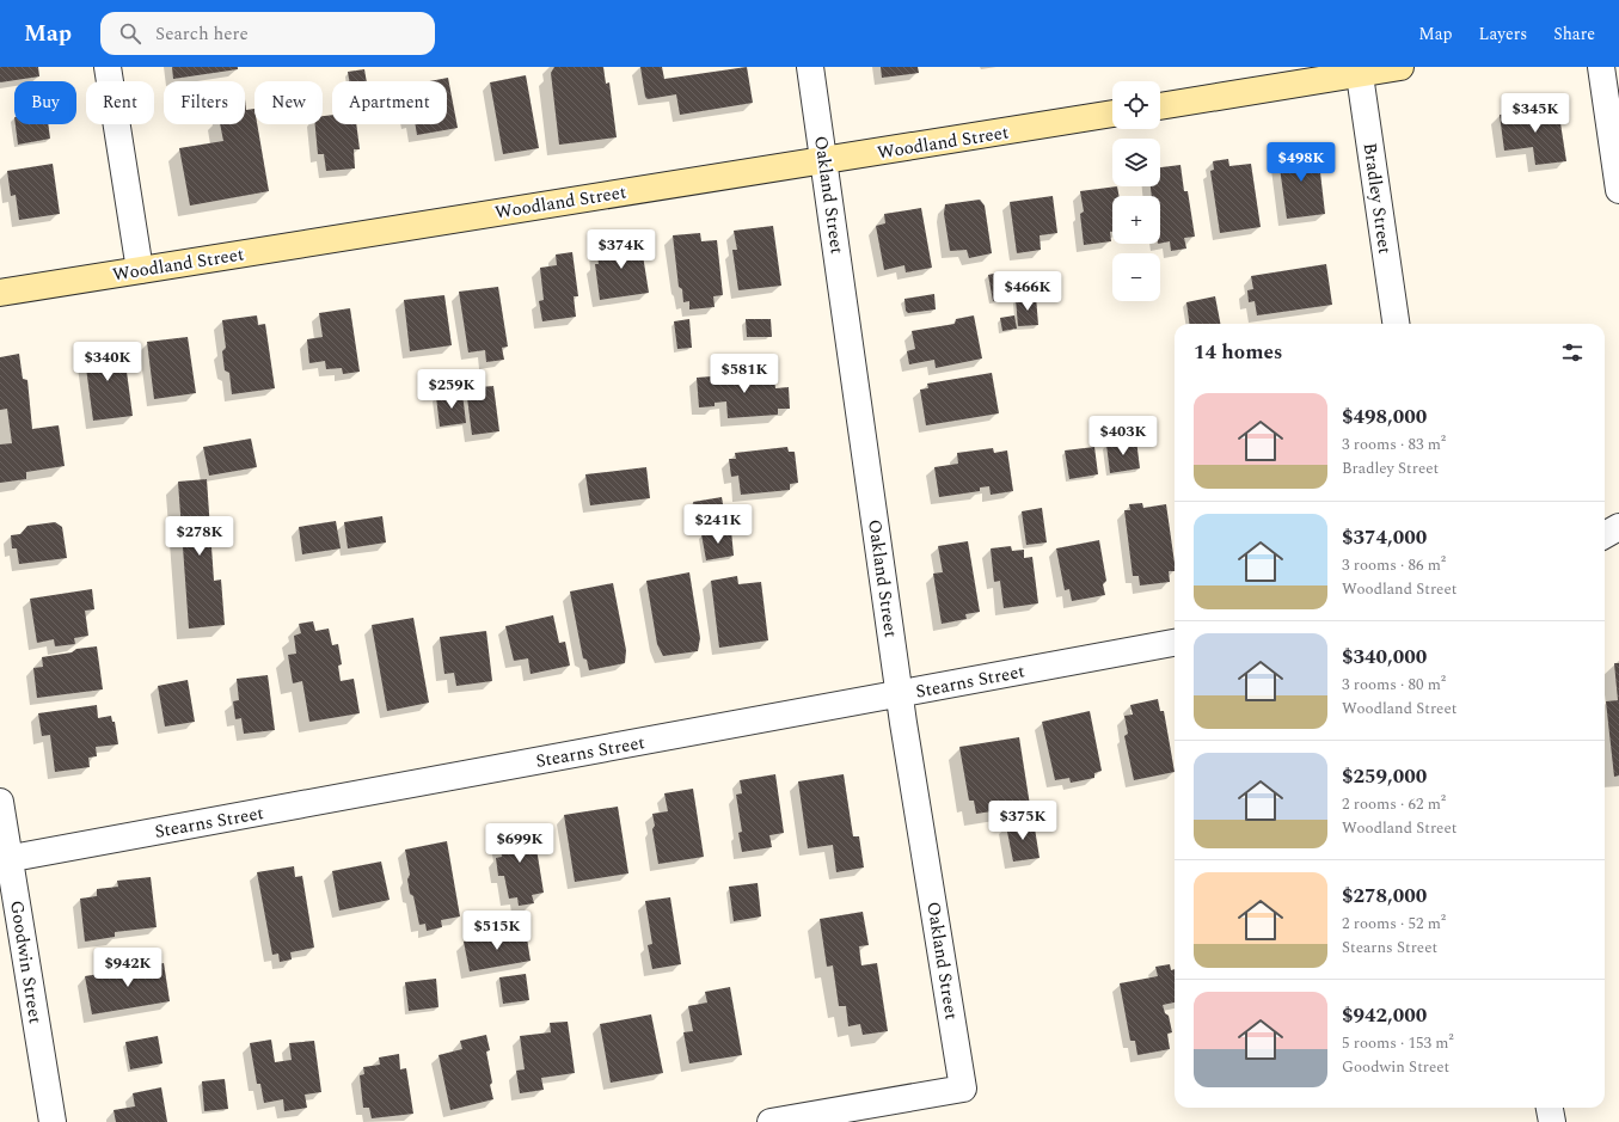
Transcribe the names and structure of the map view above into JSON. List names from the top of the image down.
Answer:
{
  "streets": {
    "street": [
      "Woodland Street",
      "Oakland Street",
      "Bradley Street",
      "Stearns Street",
      "Goodwin Street"
    ]
  },
  "crossings": [
    ["Woodland Street", "Oakland Street"],
    ["Oakland Street", "Stearns Street"],
    ["Stearns Street", "Goodwin Street"]
  ],
  "page": {
    "header": "Map",
    "search": "Search here",
    "nav": ["Map", "Layers", "Share"],
    "map_buttons": ["+", "−"],
    "chip": [
      "Buy",
      "Rent",
      "Filters",
      "New",
      "Apartment"
    ],
    "price": [
      "$345K",
      "$498K",
      "$374K",
      "$466K",
      "$340K",
      "$581K",
      "$259K",
      "$403K",
      "$241K",
      "$278K",
      "$375K",
      "$699K",
      "$515K",
      "$942K"
    ],
    "heading": "14 homes",
    "list": [
      {
        "name": "$498,000",
        "note": "3 rooms · 83 m² · Bradley Street"
      },
      {
        "name": "$374,000",
        "note": "3 rooms · 86 m² · Woodland Street"
      },
      {
        "name": "$340,000",
        "note": "3 rooms · 80 m² · Woodland Street"
      },
      {
        "name": "$259,000",
        "note": "2 rooms · 62 m² · Woodland Street"
      },
      {
        "name": "$278,000",
        "note": "2 rooms · 52 m² · Stearns Street"
      },
      {
        "name": "$942,000",
        "note": "5 rooms · 153 m² · Goodwin Street"
      }
    ]
  }
}
